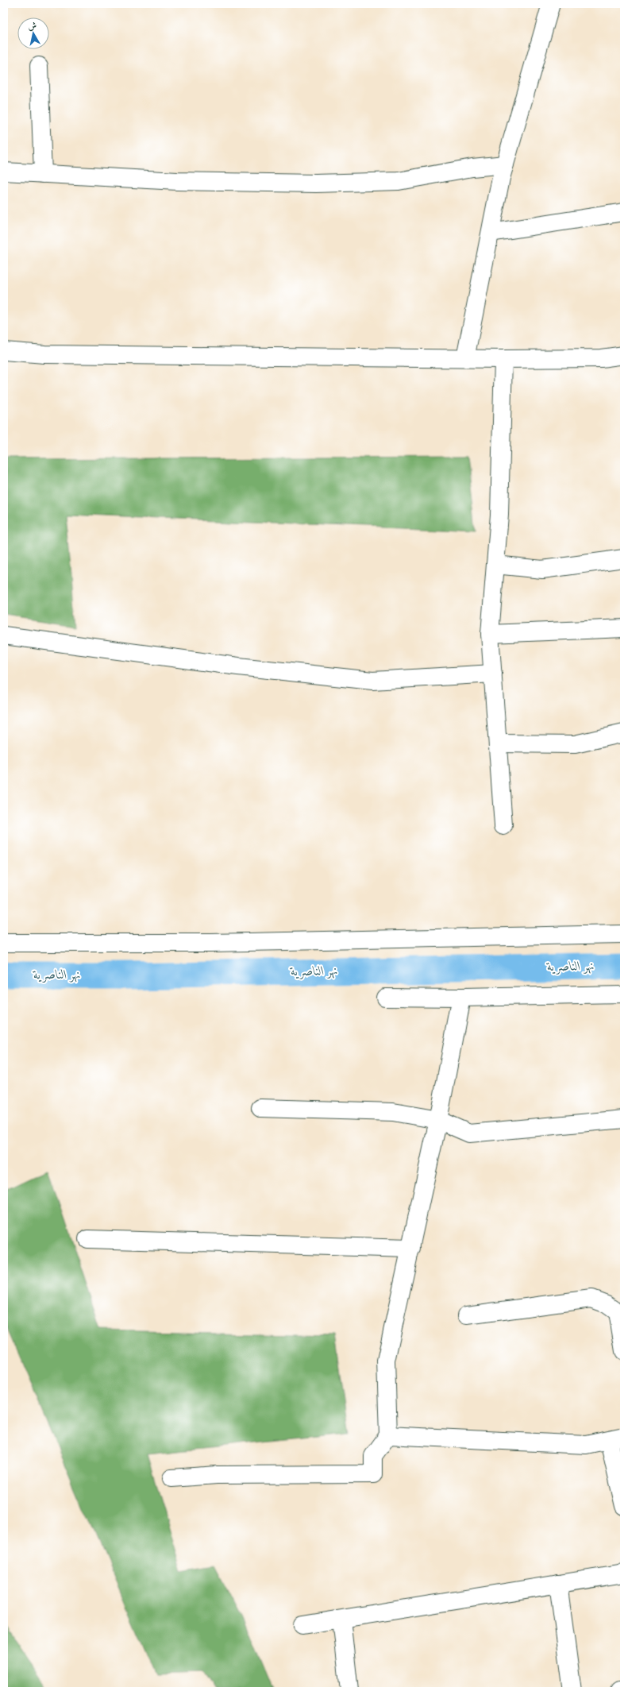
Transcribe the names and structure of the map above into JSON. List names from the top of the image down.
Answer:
{
  "water": ["نهر الناصرية"],
  "north": "top"
}
